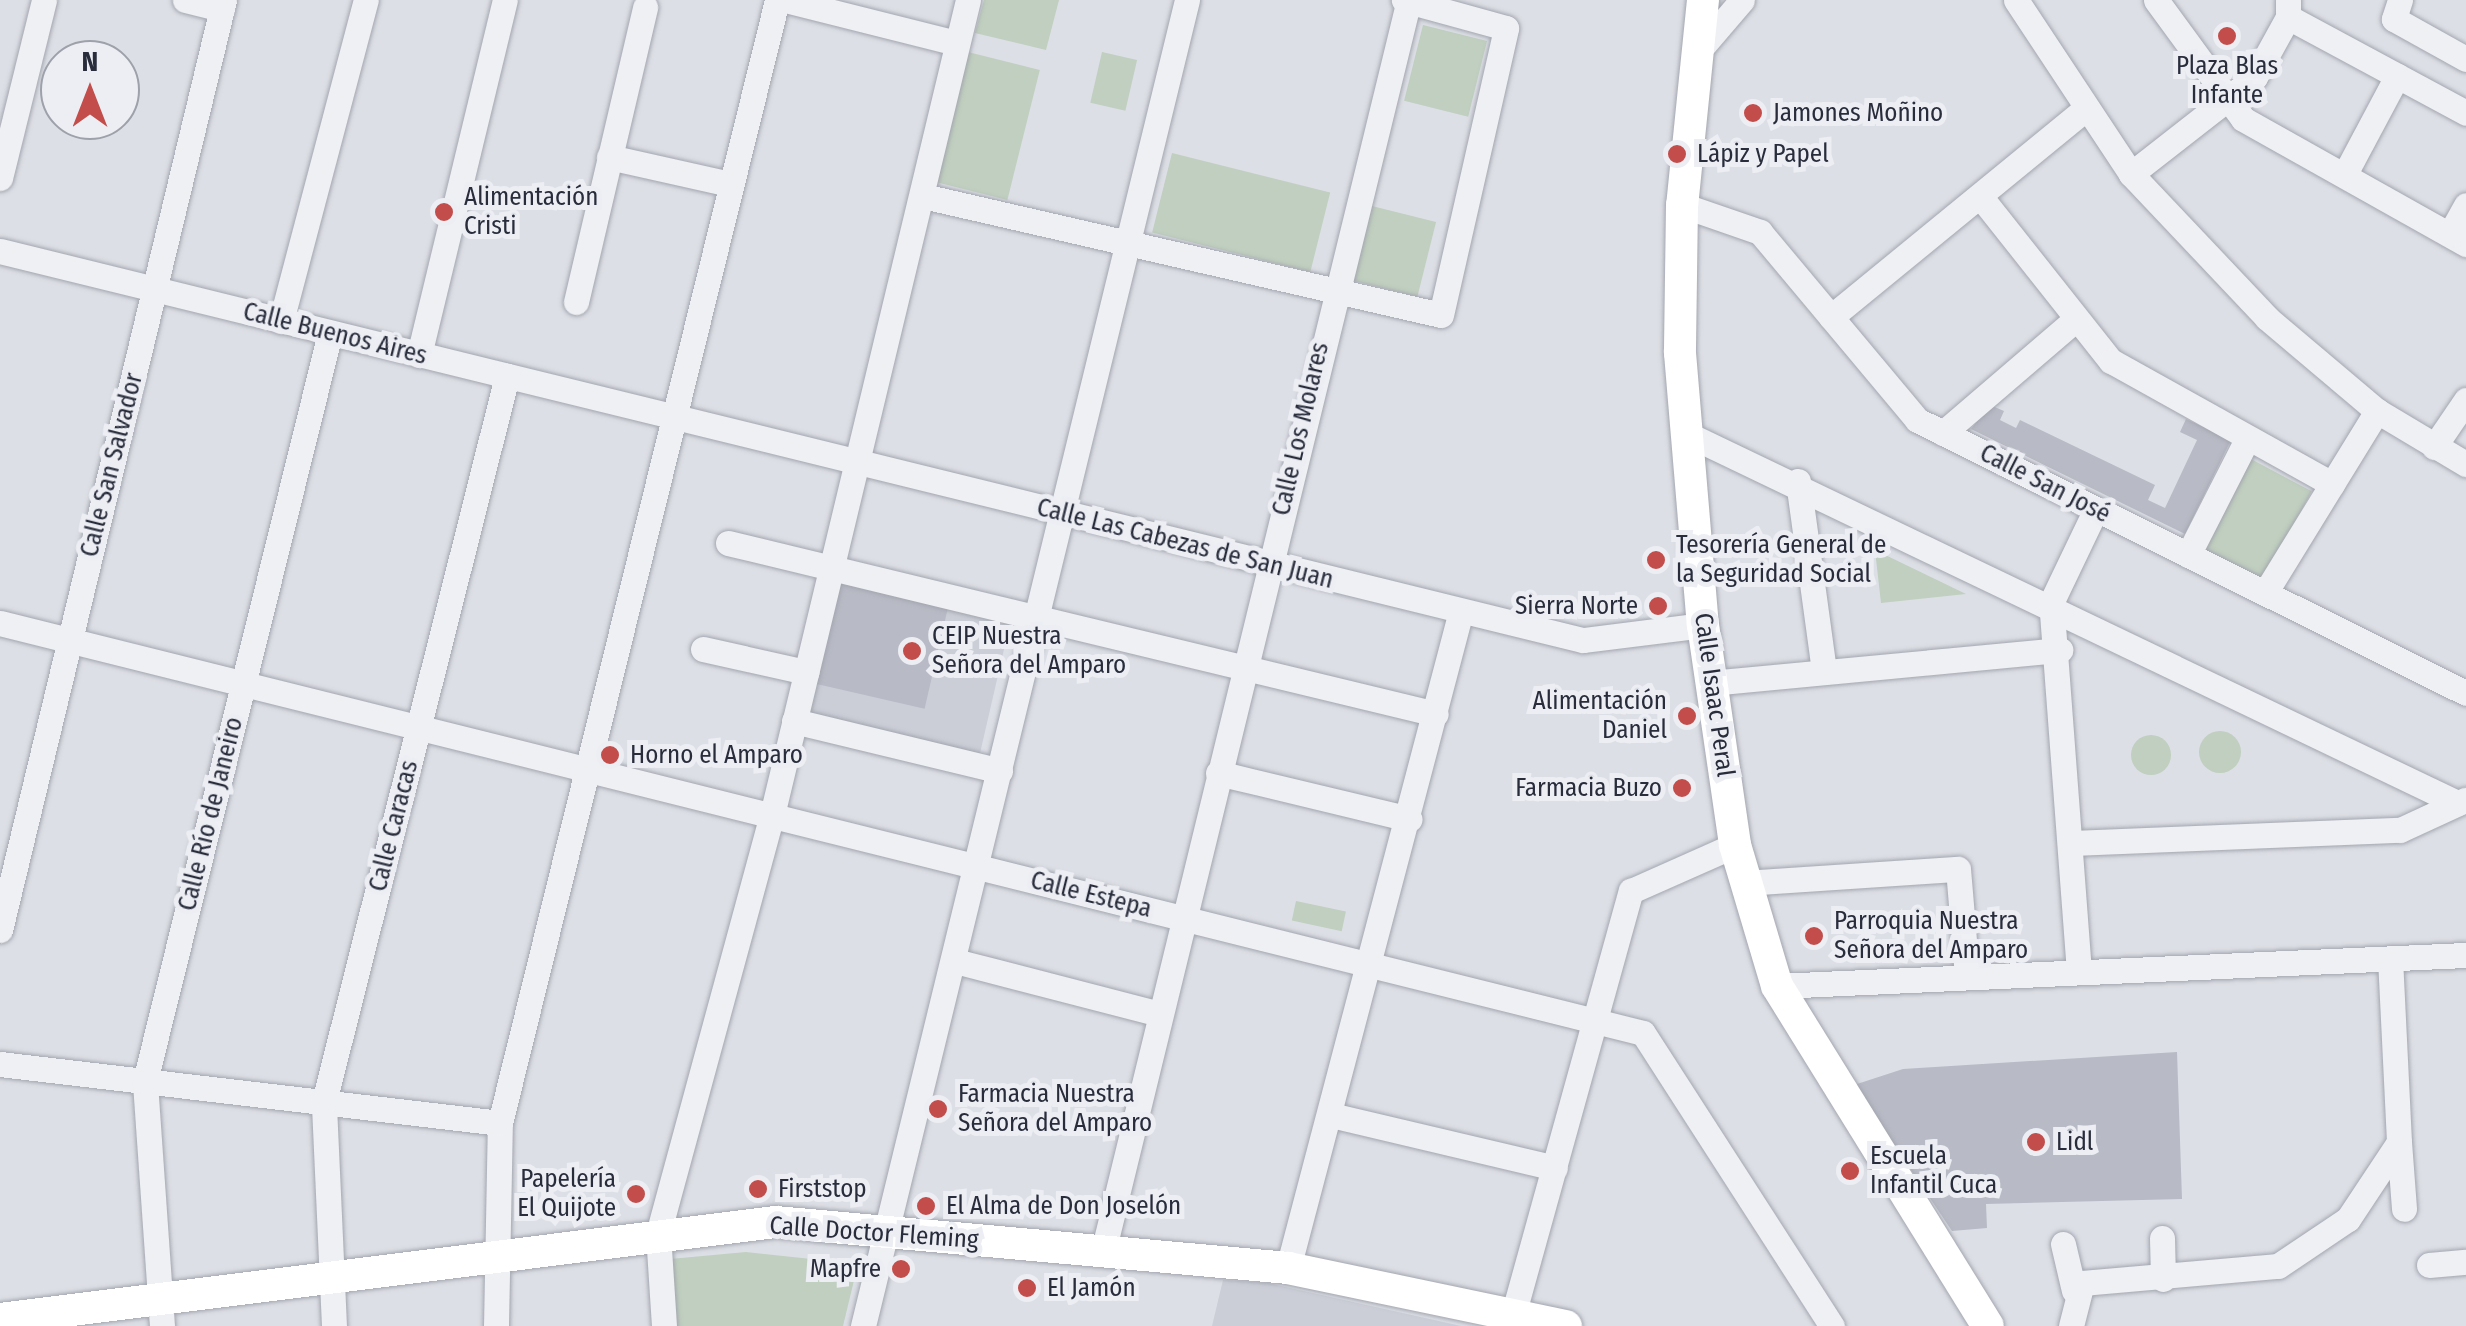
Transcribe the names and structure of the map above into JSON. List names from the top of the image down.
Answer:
{
  "streets": {
    "main road": ["Calle Isaac Peral", "Calle Doctor Fleming"],
    "street": [
      "Calle Buenos Aires",
      "Calle Los Molares",
      "Calle San Salvador",
      "Calle San José",
      "Calle Las Cabezas de San Juan",
      "Calle Río de Janeiro",
      "Calle Caracas",
      "Calle Estepa"
    ]
  },
  "crossings": [
    ["Calle Buenos Aires", "Calle San Salvador"],
    ["Calle Buenos Aires", "Calle Las Cabezas de San Juan"],
    ["Calle Buenos Aires", "Calle Río de Janeiro"],
    ["Calle Buenos Aires", "Calle Caracas"],
    ["Calle Los Molares", "Calle Las Cabezas de San Juan"],
    ["Calle Los Molares", "Calle Estepa"],
    ["Calle Los Molares", "Calle Doctor Fleming"],
    ["Calle San Salvador", "Calle Estepa"],
    ["Calle San José", "Calle Isaac Peral"],
    ["Calle Las Cabezas de San Juan", "Calle Isaac Peral"],
    ["Calle Río de Janeiro", "Calle Estepa"],
    ["Calle Río de Janeiro", "Calle Doctor Fleming"],
    ["Calle Caracas", "Calle Estepa"],
    ["Calle Caracas", "Calle Doctor Fleming"]
  ],
  "places": [
    "Plaza Blas Infante",
    "Jamones Moñino",
    "Lápiz y Papel",
    "Alimentación Cristi",
    "Tesorería General de la Seguridad Social",
    "Sierra Norte",
    "CEIP Nuestra Señora del Amparo",
    "Alimentación Daniel",
    "Horno el Amparo",
    "Farmacia Buzo",
    "Parroquia Nuestra Señora del Amparo",
    "Farmacia Nuestra Señora del Amparo",
    "Lidl",
    "Escuela Infantil Cuca",
    "Firststop",
    "Papelería El Quijote",
    "El Alma de Don Joselón",
    "Mapfre",
    "El Jamón"
  ],
  "north": "top"
}
